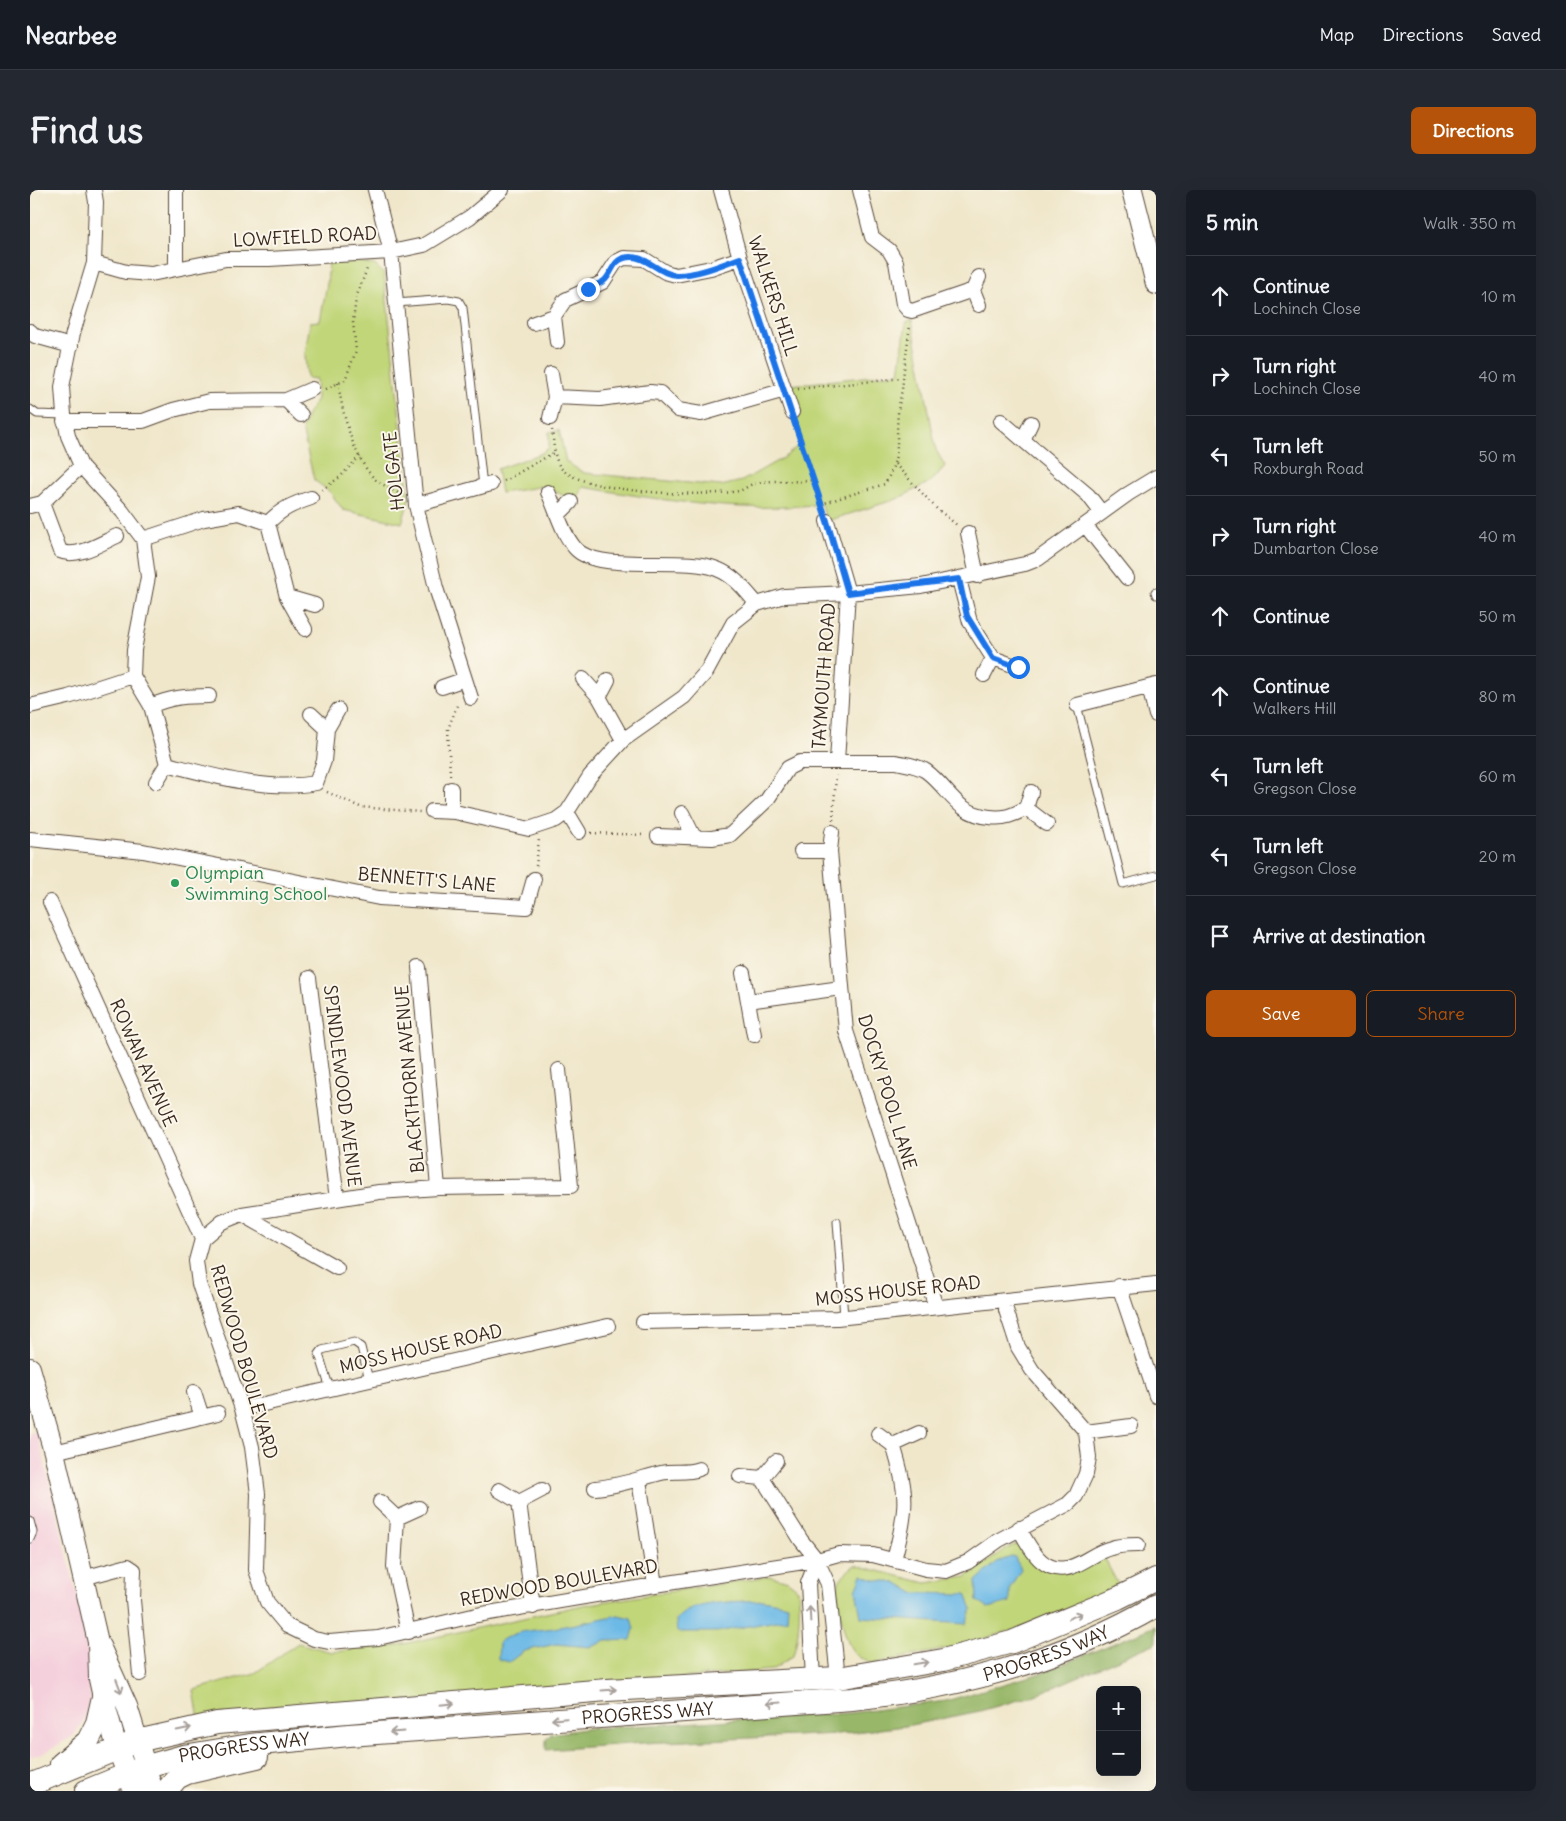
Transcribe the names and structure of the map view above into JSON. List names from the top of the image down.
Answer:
{
  "streets": {
    "main road": ["PROGRESS WAY"],
    "street": [
      "LOWFIELD ROAD",
      "WALKERS HILL",
      "HOLGATE",
      "TAYMOUTH ROAD",
      "BENNETT'S LANE",
      "ROWAN AVENUE",
      "BLACKTHORN AVENUE",
      "SPINDLEWOOD AVENUE",
      "DOCKY POOL LANE",
      "MOSS HOUSE ROAD",
      "REDWOOD BOULEVARD"
    ]
  },
  "crossings": [
    ["LOWFIELD ROAD", "HOLGATE"],
    ["ROWAN AVENUE", "REDWOOD BOULEVARD"],
    ["DOCKY POOL LANE", "MOSS HOUSE ROAD"],
    ["MOSS HOUSE ROAD", "REDWOOD BOULEVARD"]
  ],
  "places": ["Olympian Swimming School"],
  "page": {
    "header": "Nearbee",
    "nav": ["Map", "Directions", "Saved"],
    "buttons": [
      "Directions",
      ["Save", "Share"]
    ],
    "title": "Find us",
    "heading": ["5 min", "Walk · 350 m"],
    "list": [
      ["Continue", "Lochinch Close", "10 m"],
      ["Turn right", "Lochinch Close", "40 m"],
      ["Turn left", "Roxburgh Road", "50 m"],
      ["Turn right", "Dumbarton Close", "40 m"],
      ["Continue", "50 m"],
      ["Continue", "Walkers Hill", "80 m"],
      ["Turn left", "Gregson Close", "60 m"],
      ["Turn left", "Gregson Close", "20 m"],
      "Arrive at destination"
    ],
    "map_buttons": ["+", "−"]
  }
}
